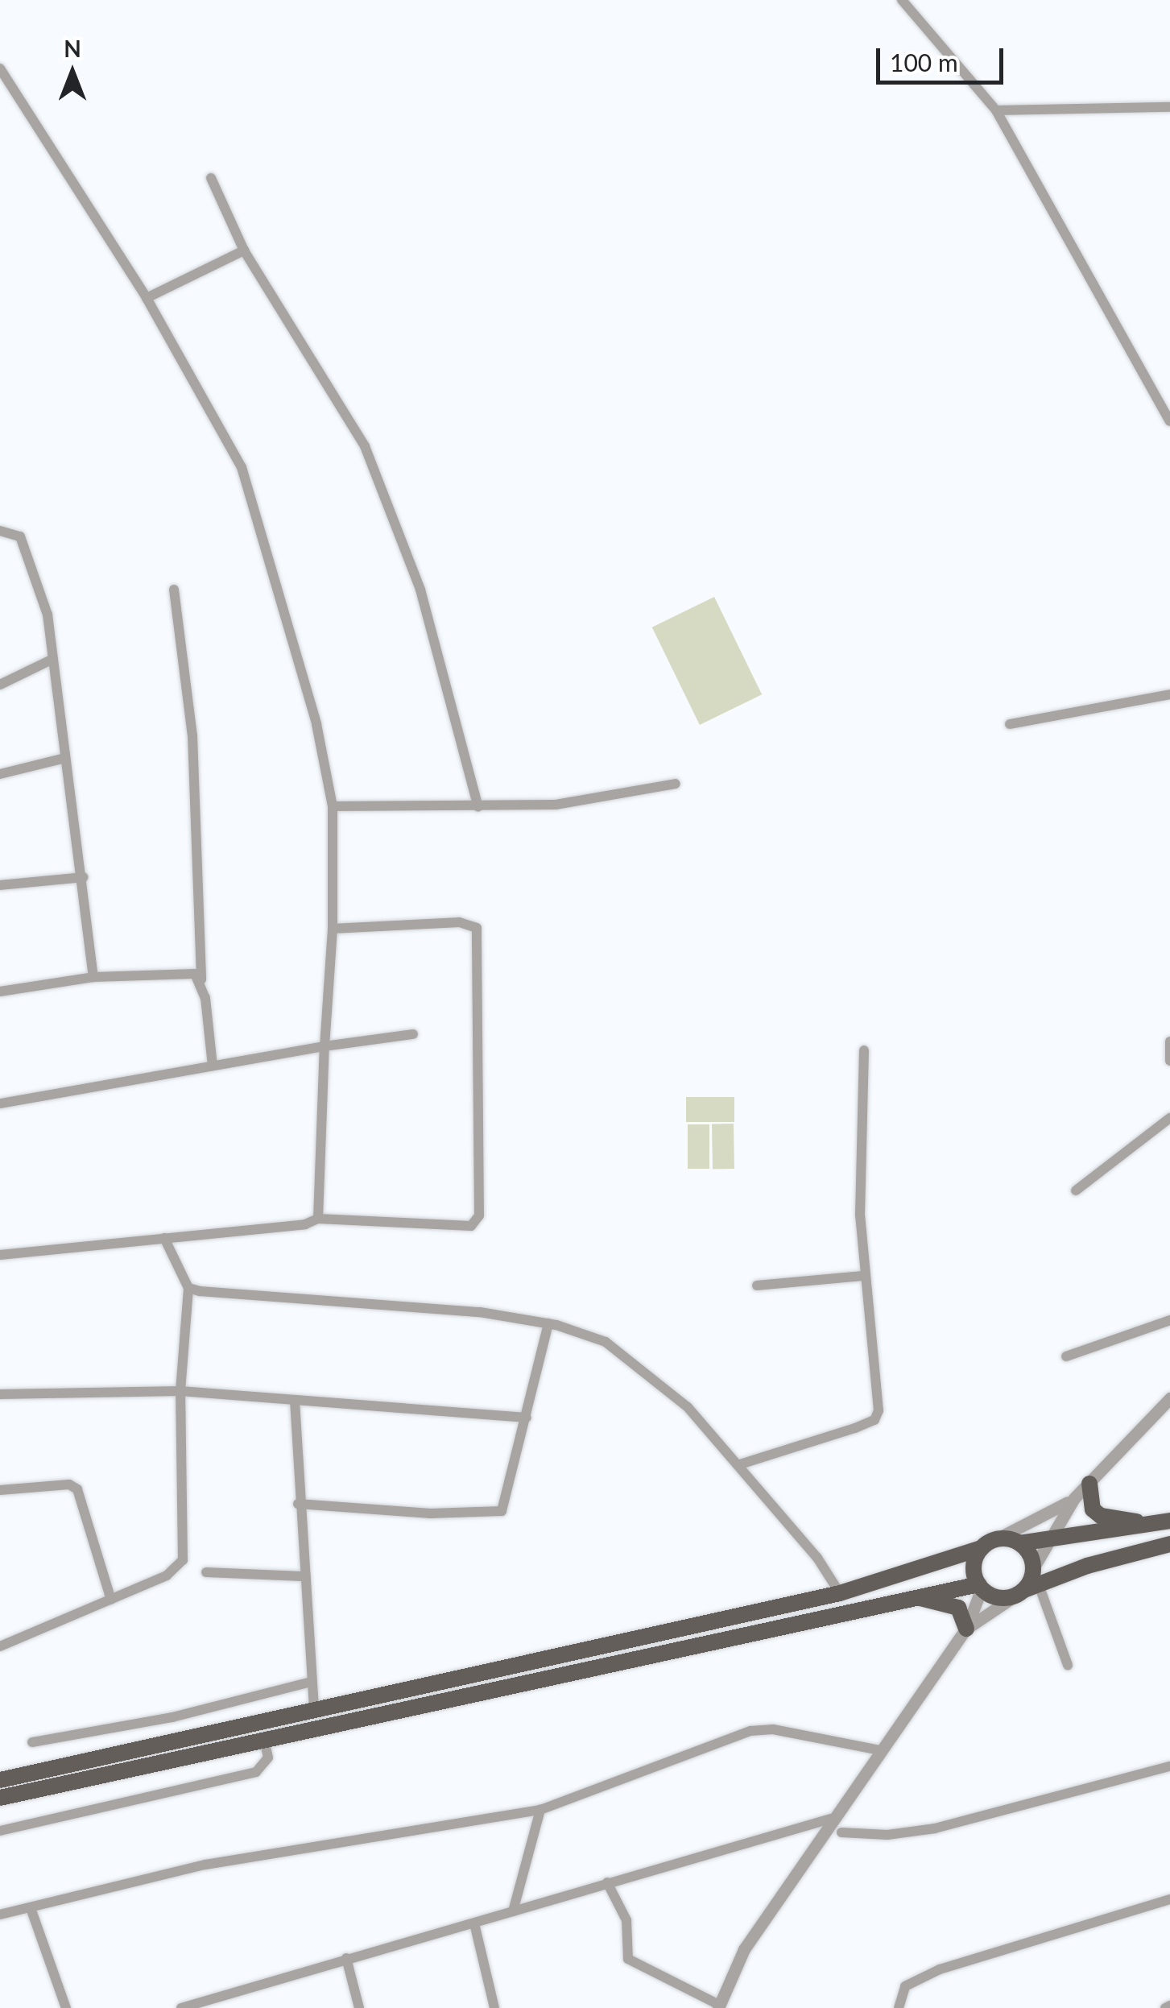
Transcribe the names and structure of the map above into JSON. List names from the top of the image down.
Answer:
{
  "scale_bar": "100 m",
  "north": "top"
}
